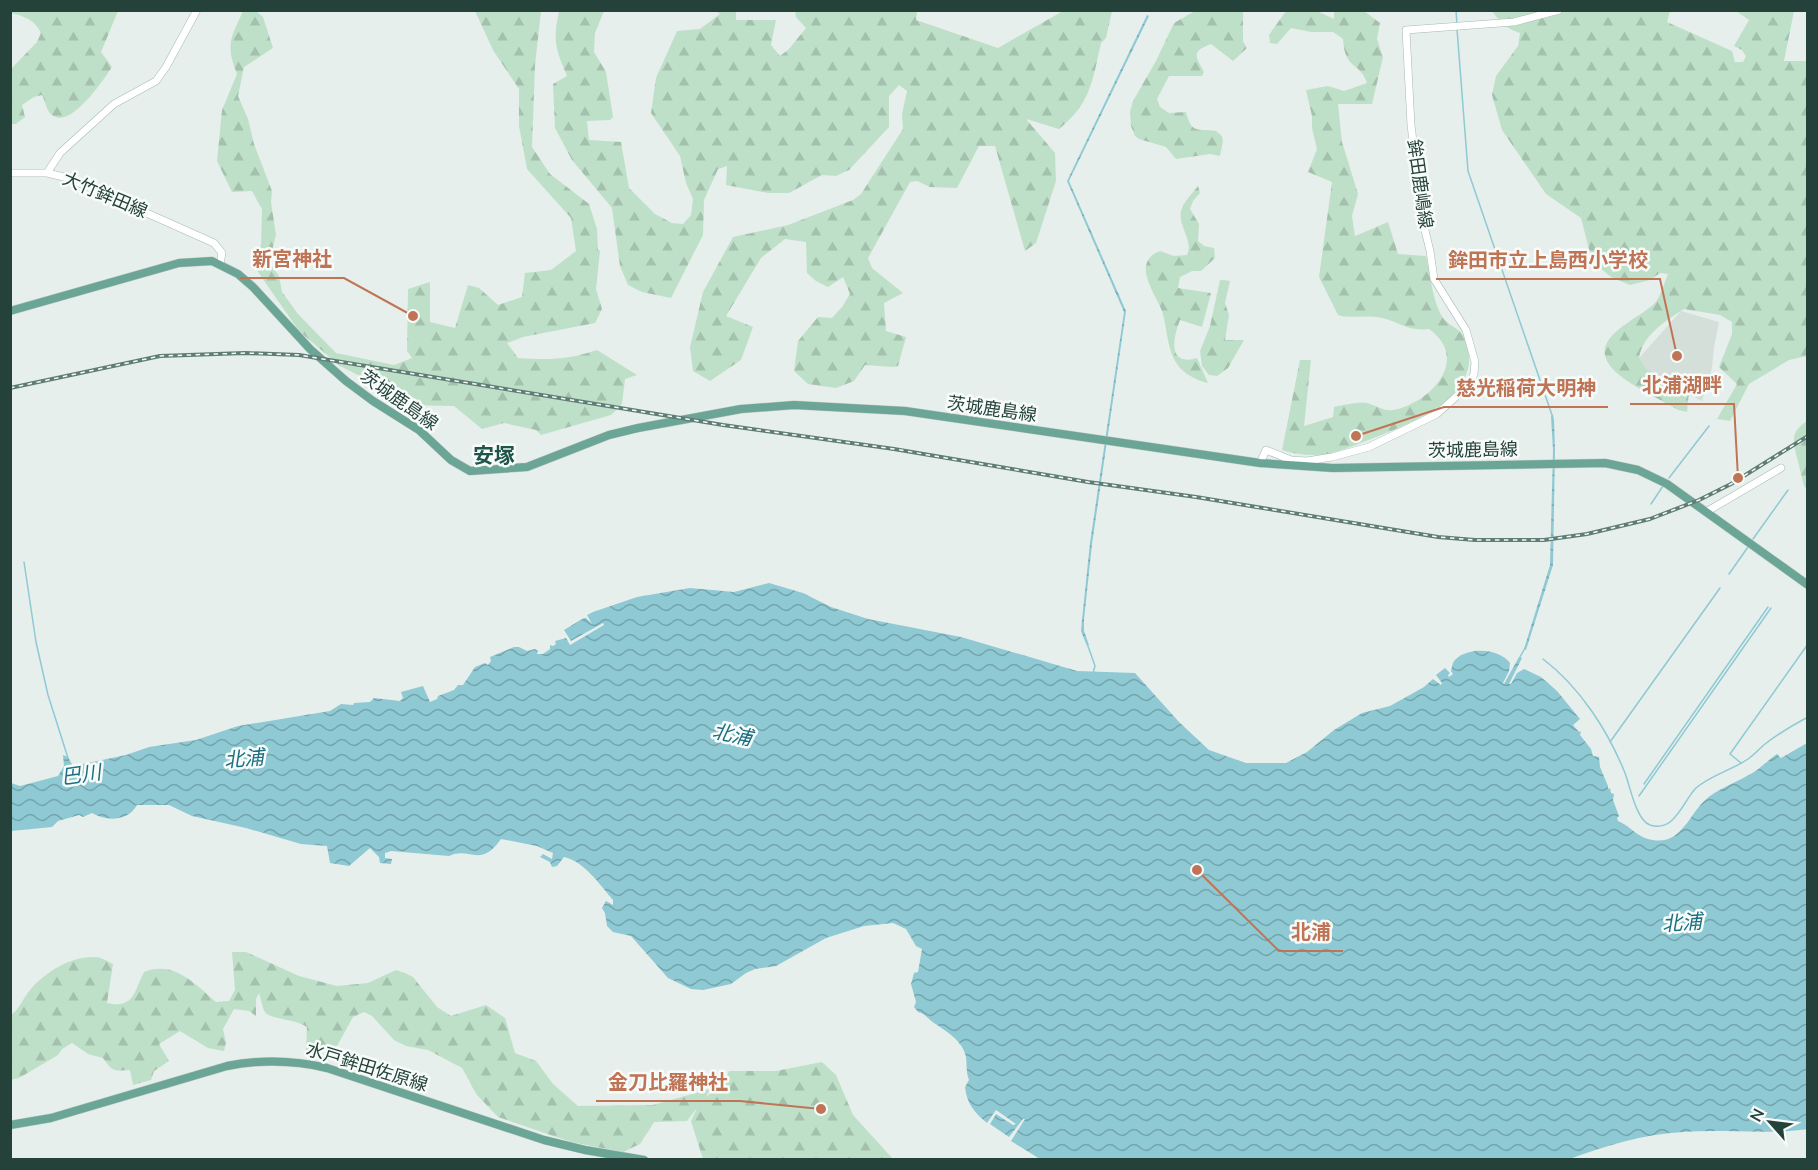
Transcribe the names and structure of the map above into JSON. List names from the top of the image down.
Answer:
{
  "streets": {
    "main road": [
      "鉾田鹿嶋線",
      "大竹鉾田線",
      "茨城鹿島線",
      "水戸鉾田佐原線"
    ]
  },
  "crossings": [
    ["鉾田鹿嶋線", "茨城鹿島線"],
    ["大竹鉾田線", "茨城鹿島線"]
  ],
  "districts": ["安塚"],
  "water": ["北浦", "巴川"],
  "places": [
    "新宮神社",
    "鉾田市立上島西小学校",
    "慈光稲荷大明神",
    "北浦湖畔",
    "北浦",
    "金刀比羅神社"
  ],
  "north": "top left"
}
